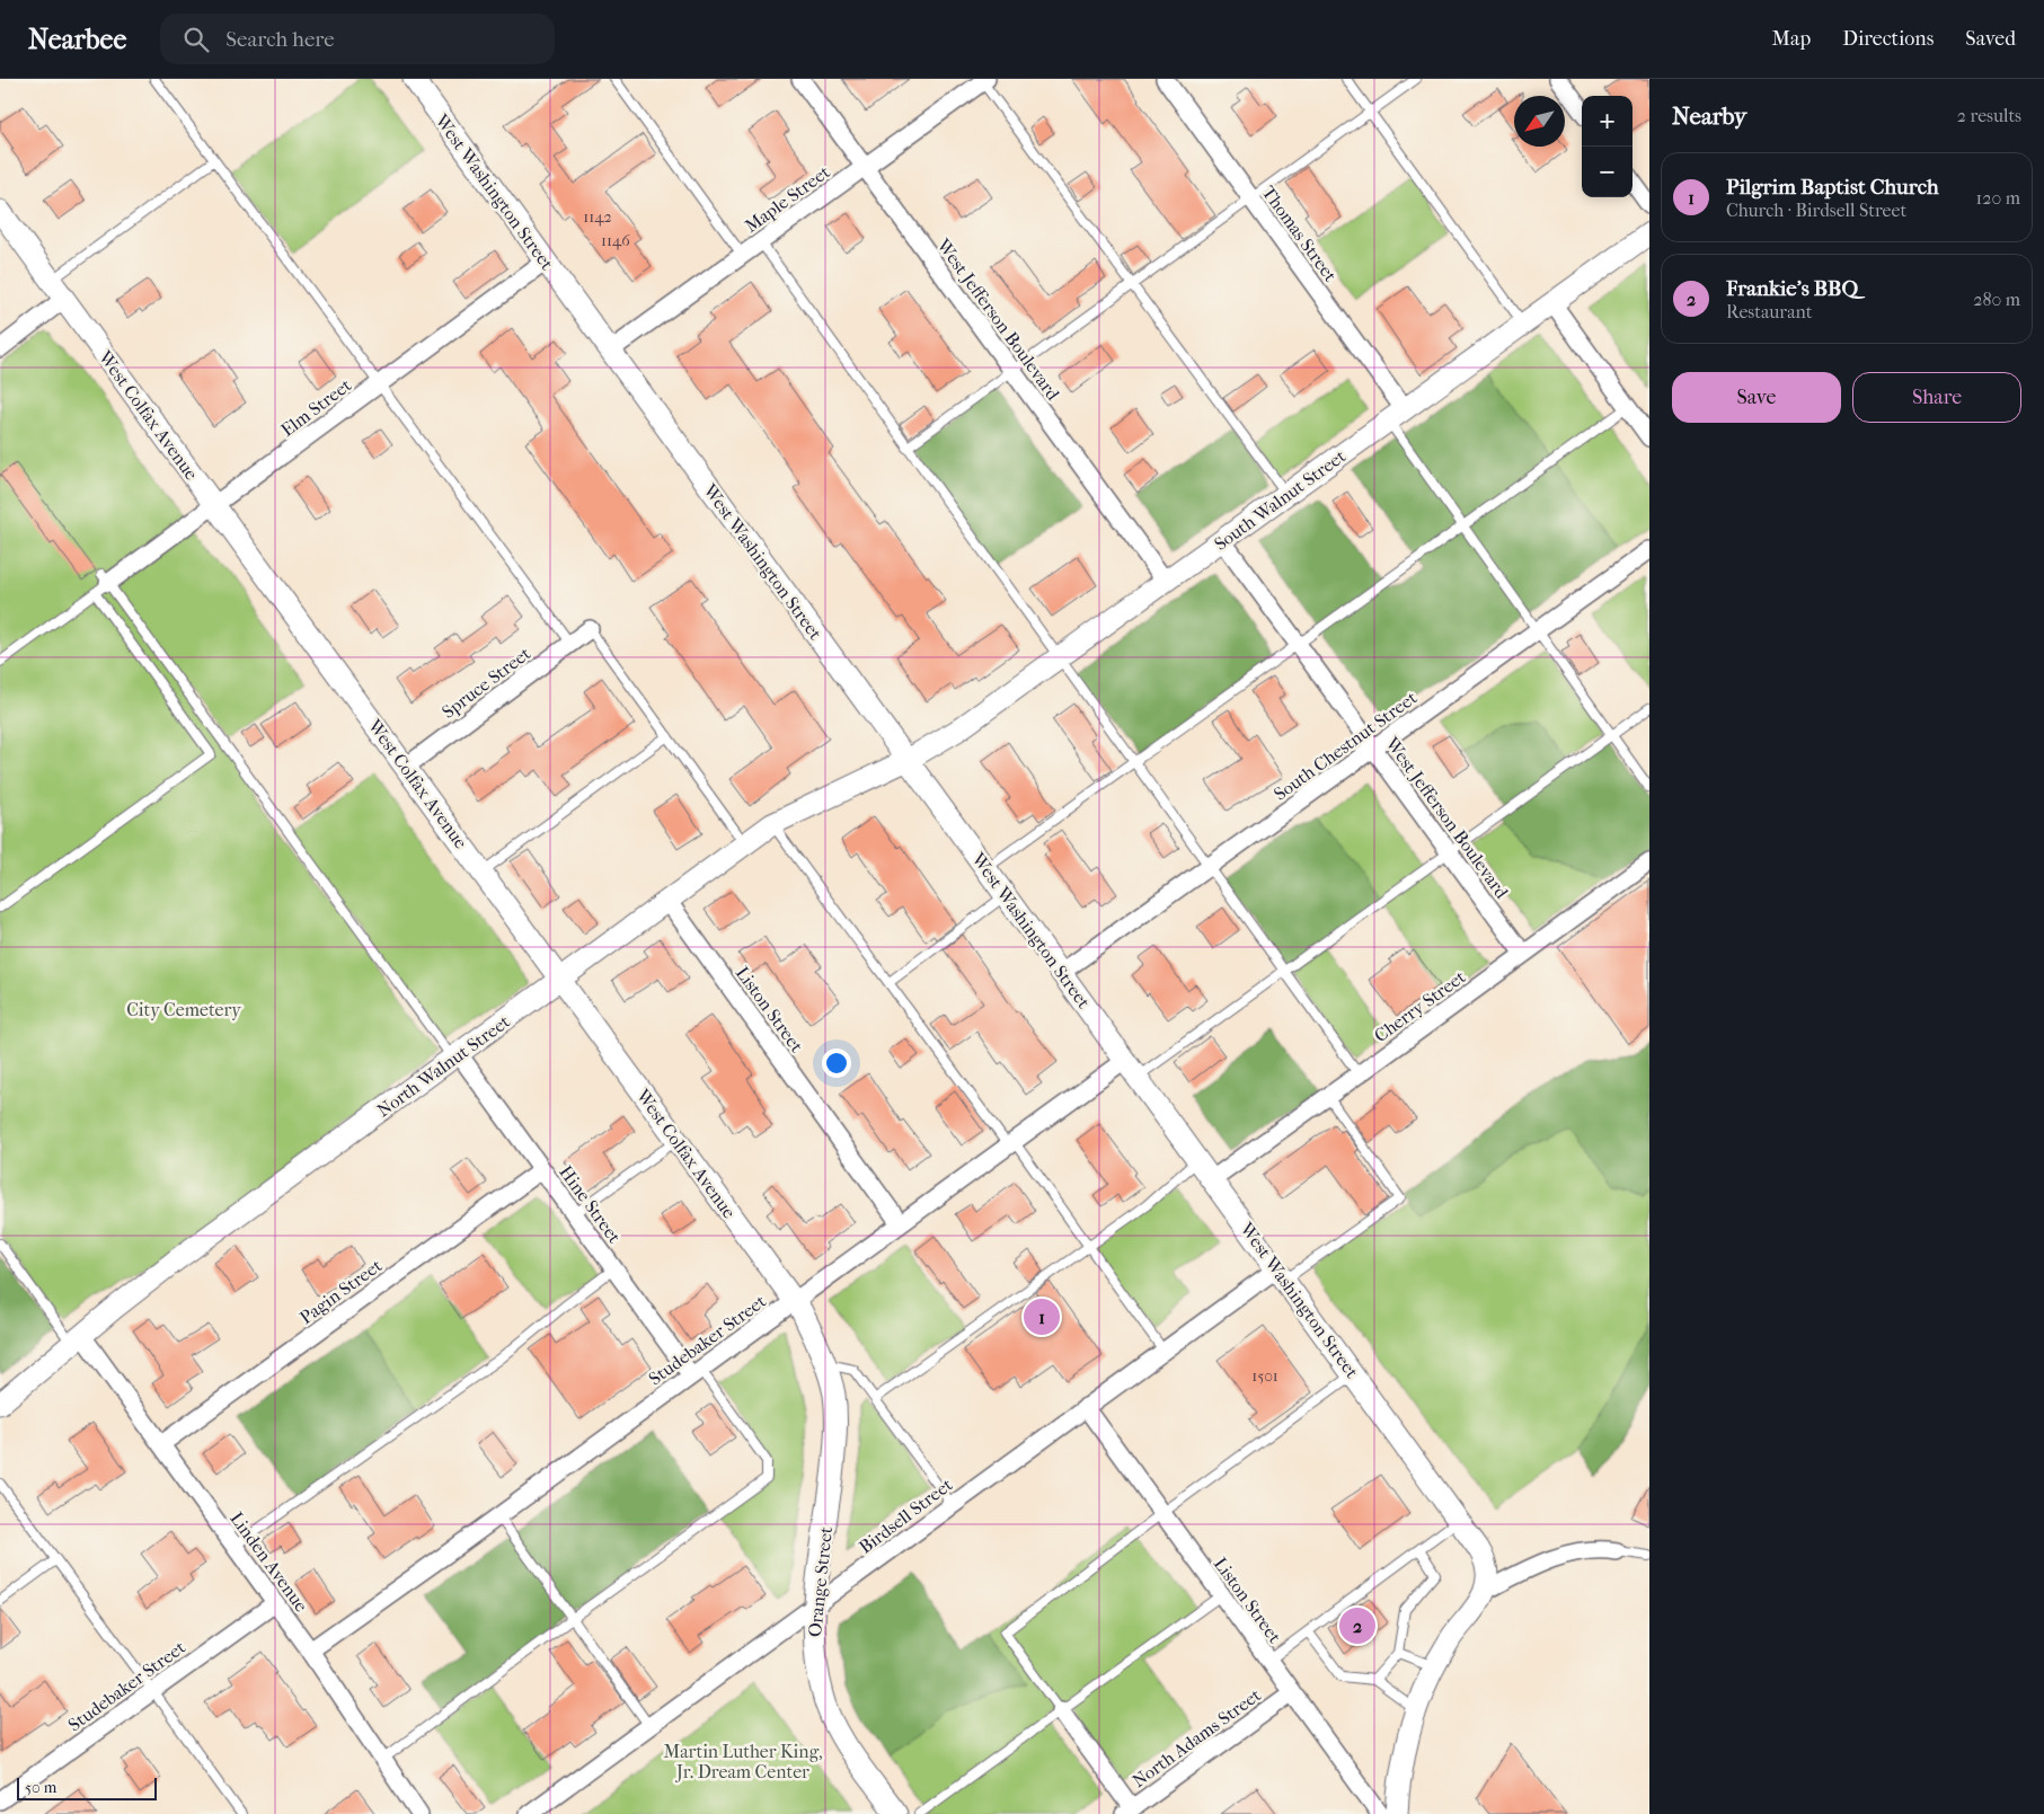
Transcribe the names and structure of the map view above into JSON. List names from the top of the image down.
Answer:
{
  "streets": {
    "street": [
      "West Washington Street",
      "Maple Street",
      "Thomas Street",
      "West Jefferson Boulevard",
      "Elm Street",
      "West Colfax Avenue",
      "South Walnut Street",
      "Spruce Street",
      "South Chestnut Street",
      "Cherry Street",
      "Liston Street",
      "North Walnut Street",
      "Hine Street",
      "Pagin Street",
      "Studebaker Street",
      "Birdsell Street",
      "Linden Avenue",
      "Orange Street",
      "North Adams Street"
    ]
  },
  "crossings": [
    ["West Washington Street", "Maple Street"],
    ["West Washington Street", "Elm Street"],
    ["West Washington Street", "South Walnut Street"],
    ["West Washington Street", "South Chestnut Street"],
    ["West Washington Street", "Cherry Street"],
    ["West Washington Street", "North Walnut Street"],
    ["West Washington Street", "Studebaker Street"],
    ["West Washington Street", "Birdsell Street"],
    ["Maple Street", "West Jefferson Boulevard"],
    ["Thomas Street", "South Walnut Street"],
    ["West Jefferson Boulevard", "South Walnut Street"],
    ["West Jefferson Boulevard", "South Chestnut Street"],
    ["West Jefferson Boulevard", "Cherry Street"],
    ["Elm Street", "West Colfax Avenue"],
    ["West Colfax Avenue", "Spruce Street"],
    ["West Colfax Avenue", "North Walnut Street"],
    ["West Colfax Avenue", "Studebaker Street"],
    ["West Colfax Avenue", "Orange Street"],
    ["South Walnut Street", "North Walnut Street"],
    ["Liston Street", "North Walnut Street"],
    ["Liston Street", "Studebaker Street"],
    ["Liston Street", "Birdsell Street"],
    ["Liston Street", "North Adams Street"],
    ["North Walnut Street", "Hine Street"],
    ["North Walnut Street", "Linden Avenue"],
    ["Hine Street", "Pagin Street"],
    ["Hine Street", "Studebaker Street"],
    ["Pagin Street", "Linden Avenue"],
    ["Studebaker Street", "Linden Avenue"],
    ["Birdsell Street", "Orange Street"]
  ],
  "parks": ["City Cemetery", "Martin Luther King, Jr. Dream Center"],
  "house_numbers": ["1142", "1146", "1501"],
  "scale_bar": "50 m",
  "north": "bottom left",
  "page": {
    "header": "Nearbee",
    "search": "Search here",
    "nav": ["Map", "Directions", "Saved"],
    "heading": ["Nearby", "2 results"],
    "map_buttons": ["+", "−"],
    "list": [
      {
        "mark": "1",
        "name": "Pilgrim Baptist Church",
        "note": "Church · Birdsell Street",
        "value": "120 m"
      },
      {
        "mark": "2",
        "name": "Frankie's BBQ",
        "note": "Restaurant",
        "value": "280 m"
      }
    ],
    "buttons": ["Save", "Share"],
    "pins": ["1", "2"],
    "scale": "50 m"
  }
}
